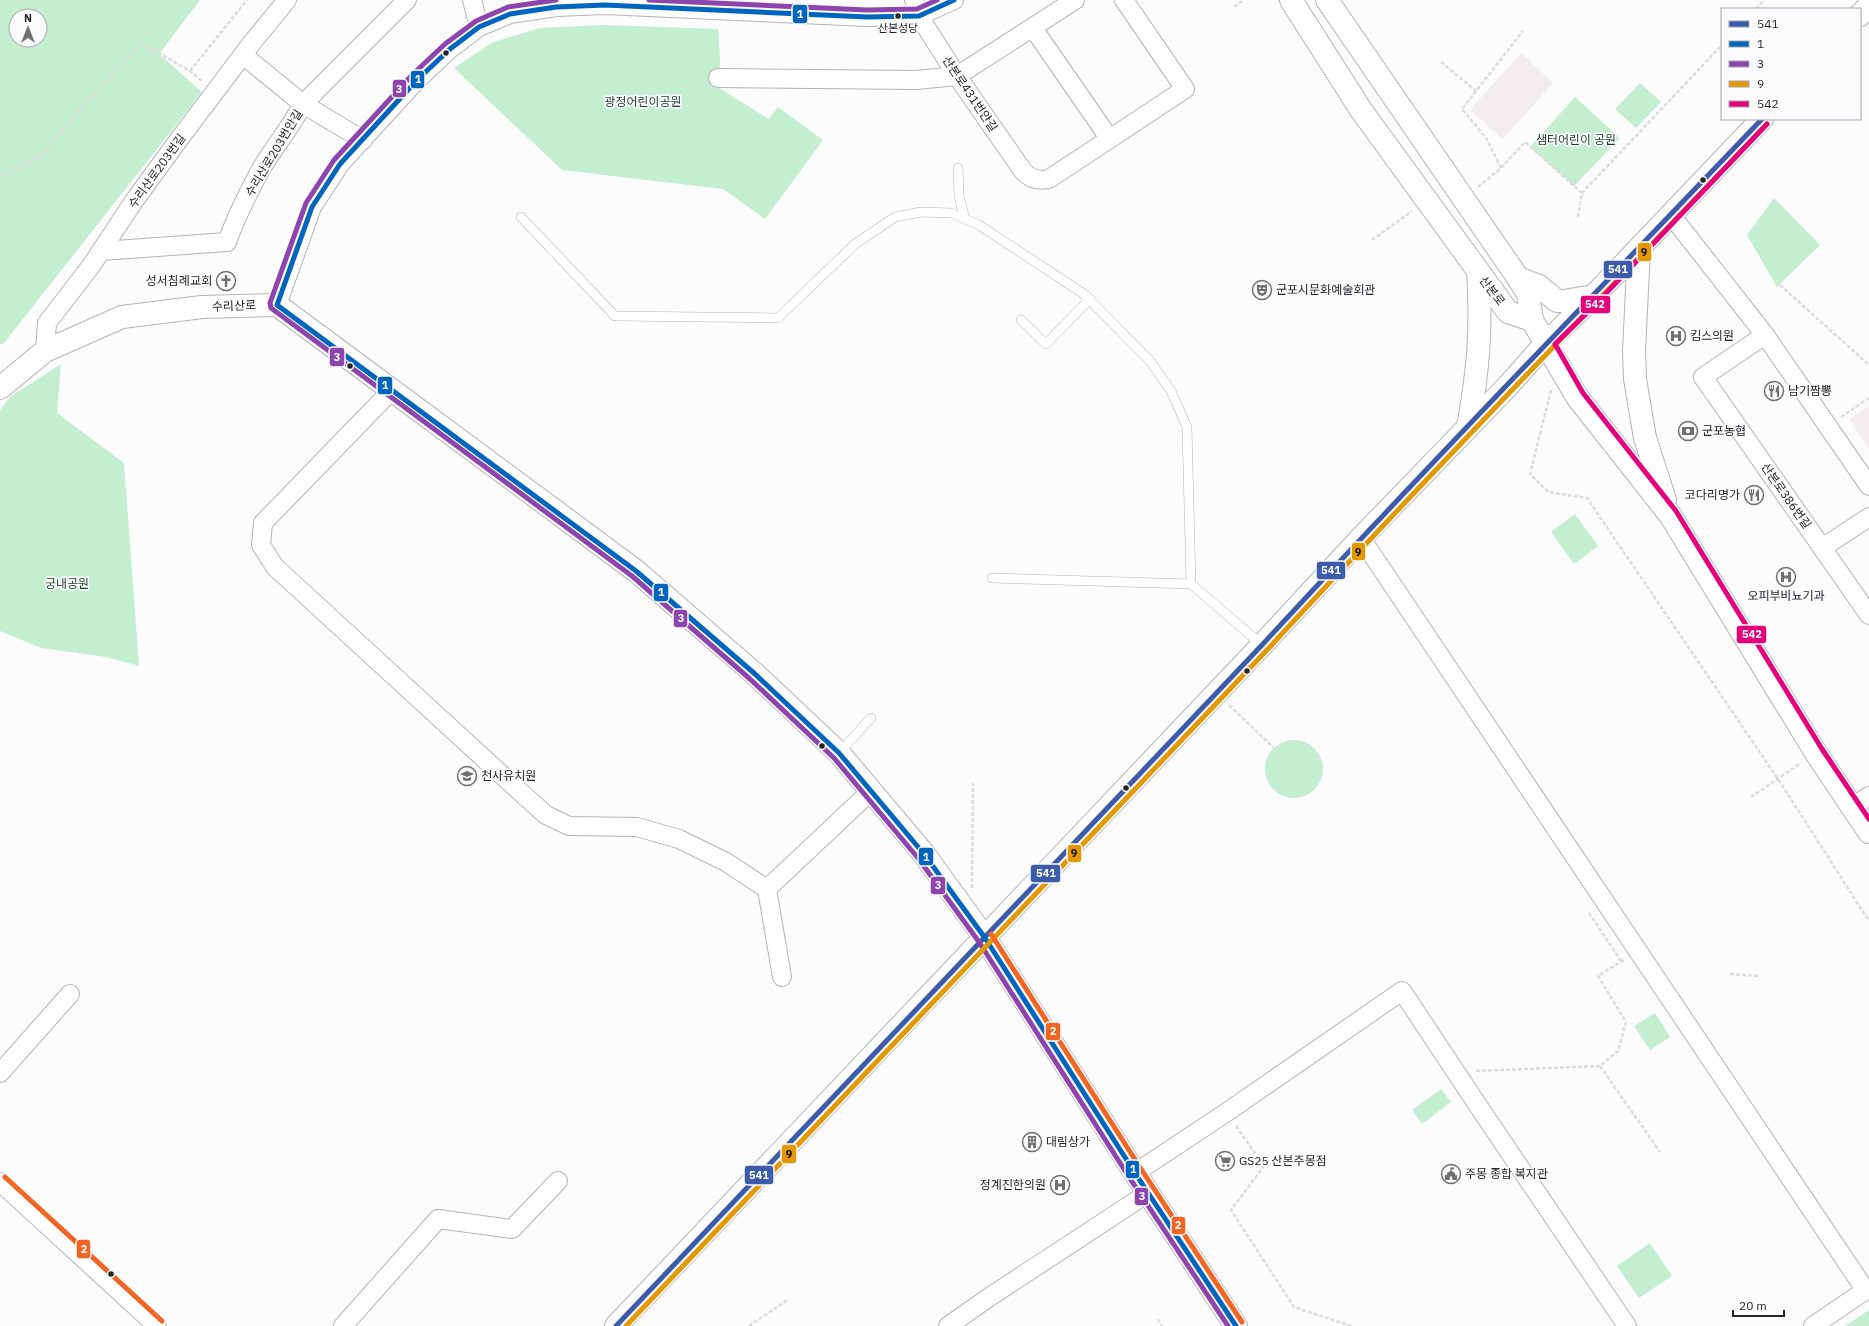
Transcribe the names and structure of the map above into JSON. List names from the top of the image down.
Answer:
{
  "streets": {
    "street": [
      "산본로431번안길",
      "수리산로203번안길",
      "수리산로203번길",
      "산본로",
      "수리산로",
      "산본로386번길"
    ]
  },
  "crossings": [
    ["수리산로203번안길", "수리산로203번길"],
    ["수리산로203번길", "수리산로"]
  ],
  "parks": ["광정어린이공원", "샘터어린이 공원", "궁내공원"],
  "places": {
    "other": ["산본성당"],
    "church": ["성서침례교회"],
    "theatre": ["군포시문화예술회관"],
    "hospital": ["킴스의원", "오피부비뇨기과", "정계진한의원"],
    "restaurant": ["남기짬뽕", "코다리명가"],
    "bank": ["군포농협"],
    "school or university": ["천사유치원"],
    "building": ["대림상가"],
    "supermarket": ["GS25 산본주몽점"],
    "public building": ["주몽 종합 복지관"]
  },
  "lines": [
    "transit line 1",
    "transit line 3",
    "transit line 541",
    "transit line 9",
    "transit line 542",
    "transit line 2"
  ],
  "legend": [
    "541",
    "1",
    "3",
    "9",
    "542"
  ],
  "scale_bar": "20 m",
  "north": "top"
}
